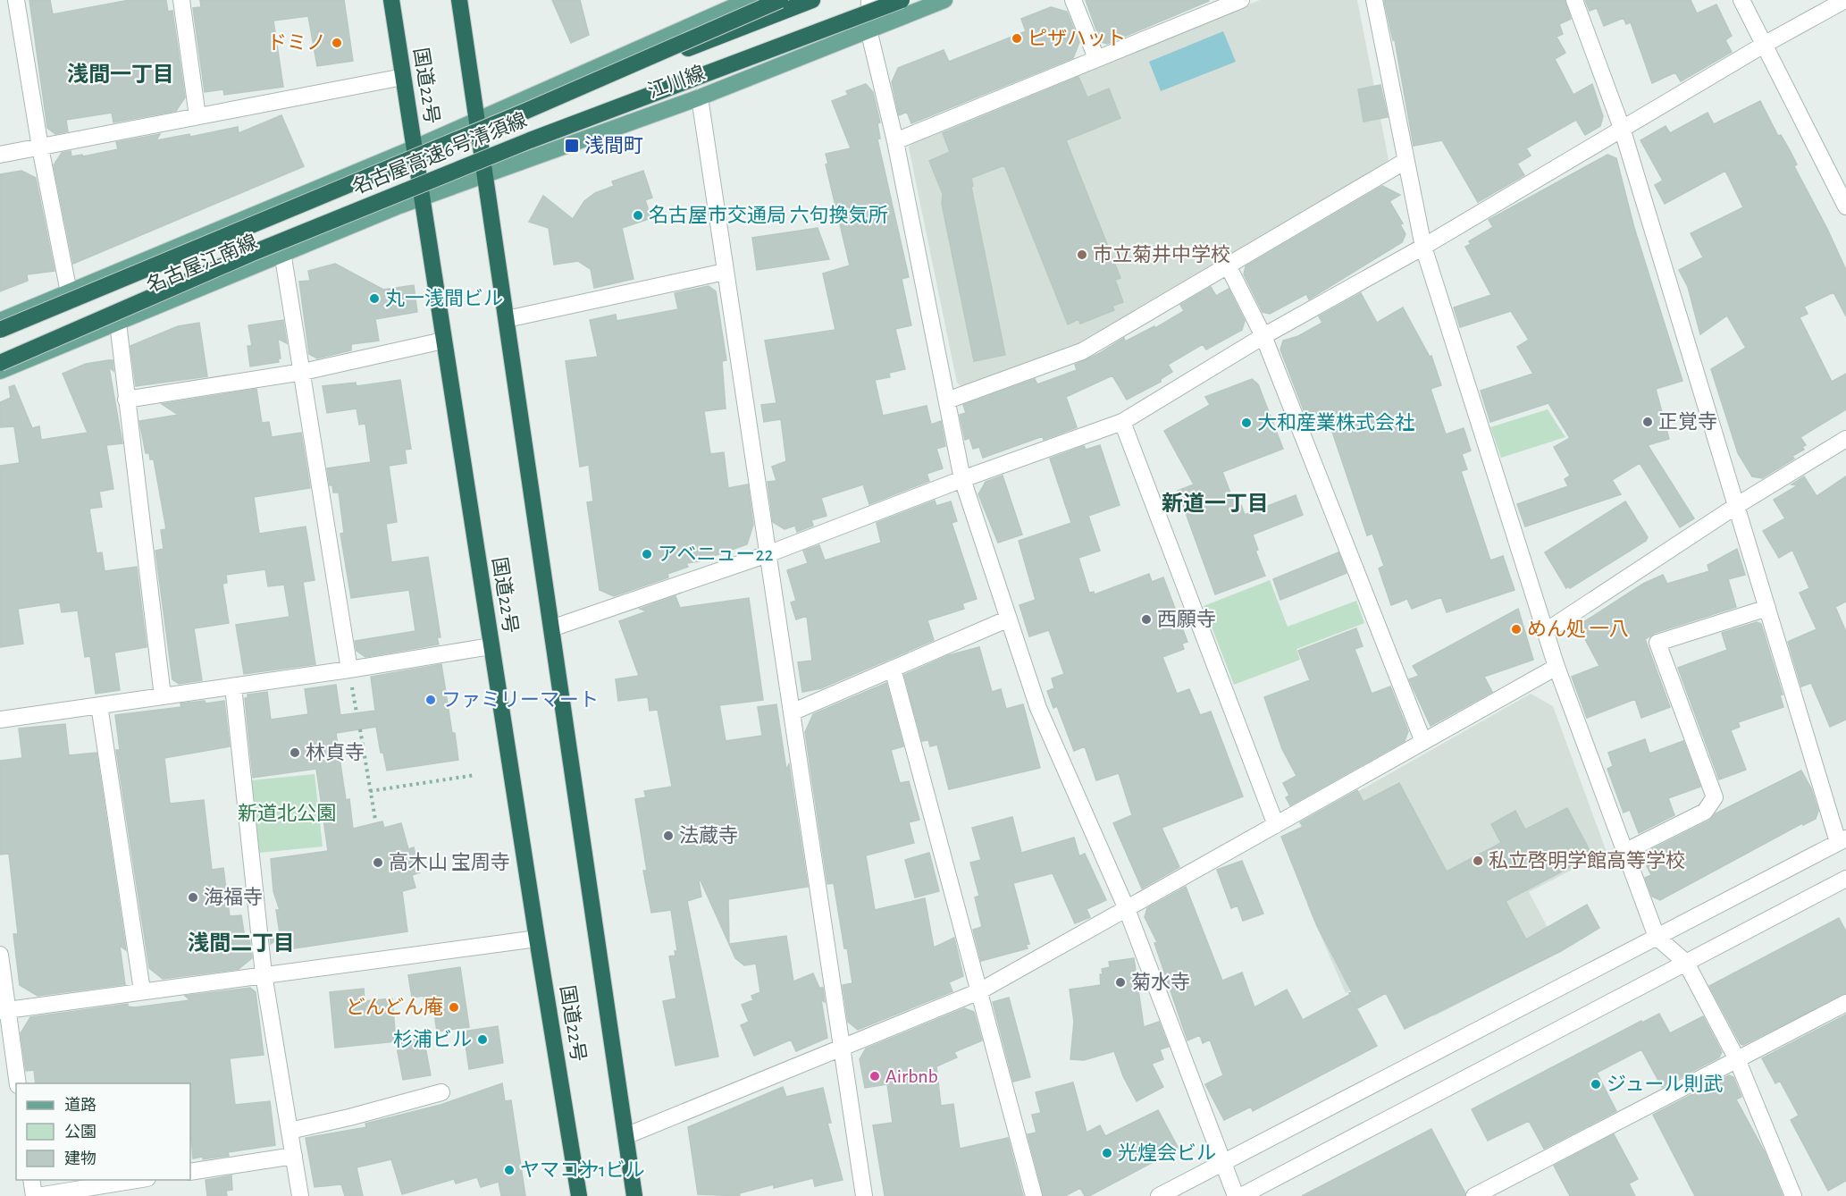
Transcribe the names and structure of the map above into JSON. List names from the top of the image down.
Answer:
{
  "streets": {
    "highway": ["国道22号", "名古屋高速6号清須線"],
    "main road": ["江川線", "名古屋江南線"]
  },
  "crossings": [
    ["江川線", "国道22号"],
    ["江川線", "名古屋江南線"],
    ["国道22号", "名古屋江南線"]
  ],
  "districts": ["浅間一丁目", "新道一丁目", "浅間二丁目"],
  "parks": ["新道北公園"],
  "places": {
    "other": [
      "ピザハット",
      "ドミノ",
      "名古屋市交通局 六句換気所",
      "市立菊井中学校",
      "丸一浅間ビル",
      "正覚寺",
      "大和産業株式会社",
      "アベニュー22",
      "西願寺",
      "めん処 一八",
      "ファミリーマート",
      "林貞寺",
      "法蔵寺",
      "私立啓明学館高等学校",
      "高木山 宝周寺",
      "海福寺",
      "菊水寺",
      "どんどん庵",
      "杉浦ビル",
      "Airbnb",
      "ジュール則武",
      "光煌会ビル",
      "ヤマコ㐧1ビル"
    ],
    "transit": ["浅間町"]
  },
  "legend": ["道路", "公園", "建物"]
}
